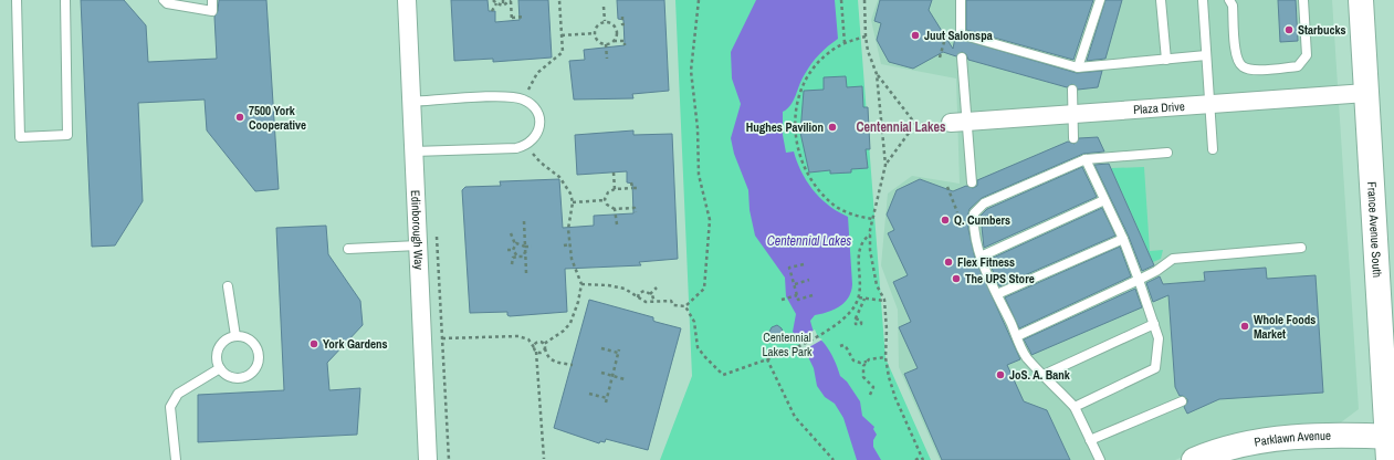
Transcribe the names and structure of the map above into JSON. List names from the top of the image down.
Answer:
{
  "streets": {
    "main road": ["France Avenue South", "Parklawn Avenue"],
    "street": ["Plaza Drive", "Edinborough Way"]
  },
  "crossings": [
    ["Plaza Drive", "France Avenue South"],
    ["France Avenue South", "Parklawn Avenue"]
  ],
  "districts": ["Centennial Lakes"],
  "water": ["Centennial Lakes"],
  "parks": ["Centennial Lakes Park"],
  "places": [
    "Starbucks",
    "Juut Salonspa",
    "7500 York Cooperative",
    "Hughes Pavilion",
    "Q. Cumbers",
    "Flex Fitness",
    "The UPS Store",
    "Whole Foods Market",
    "York Gardens",
    "JoS. A. Bank"
  ]
}
